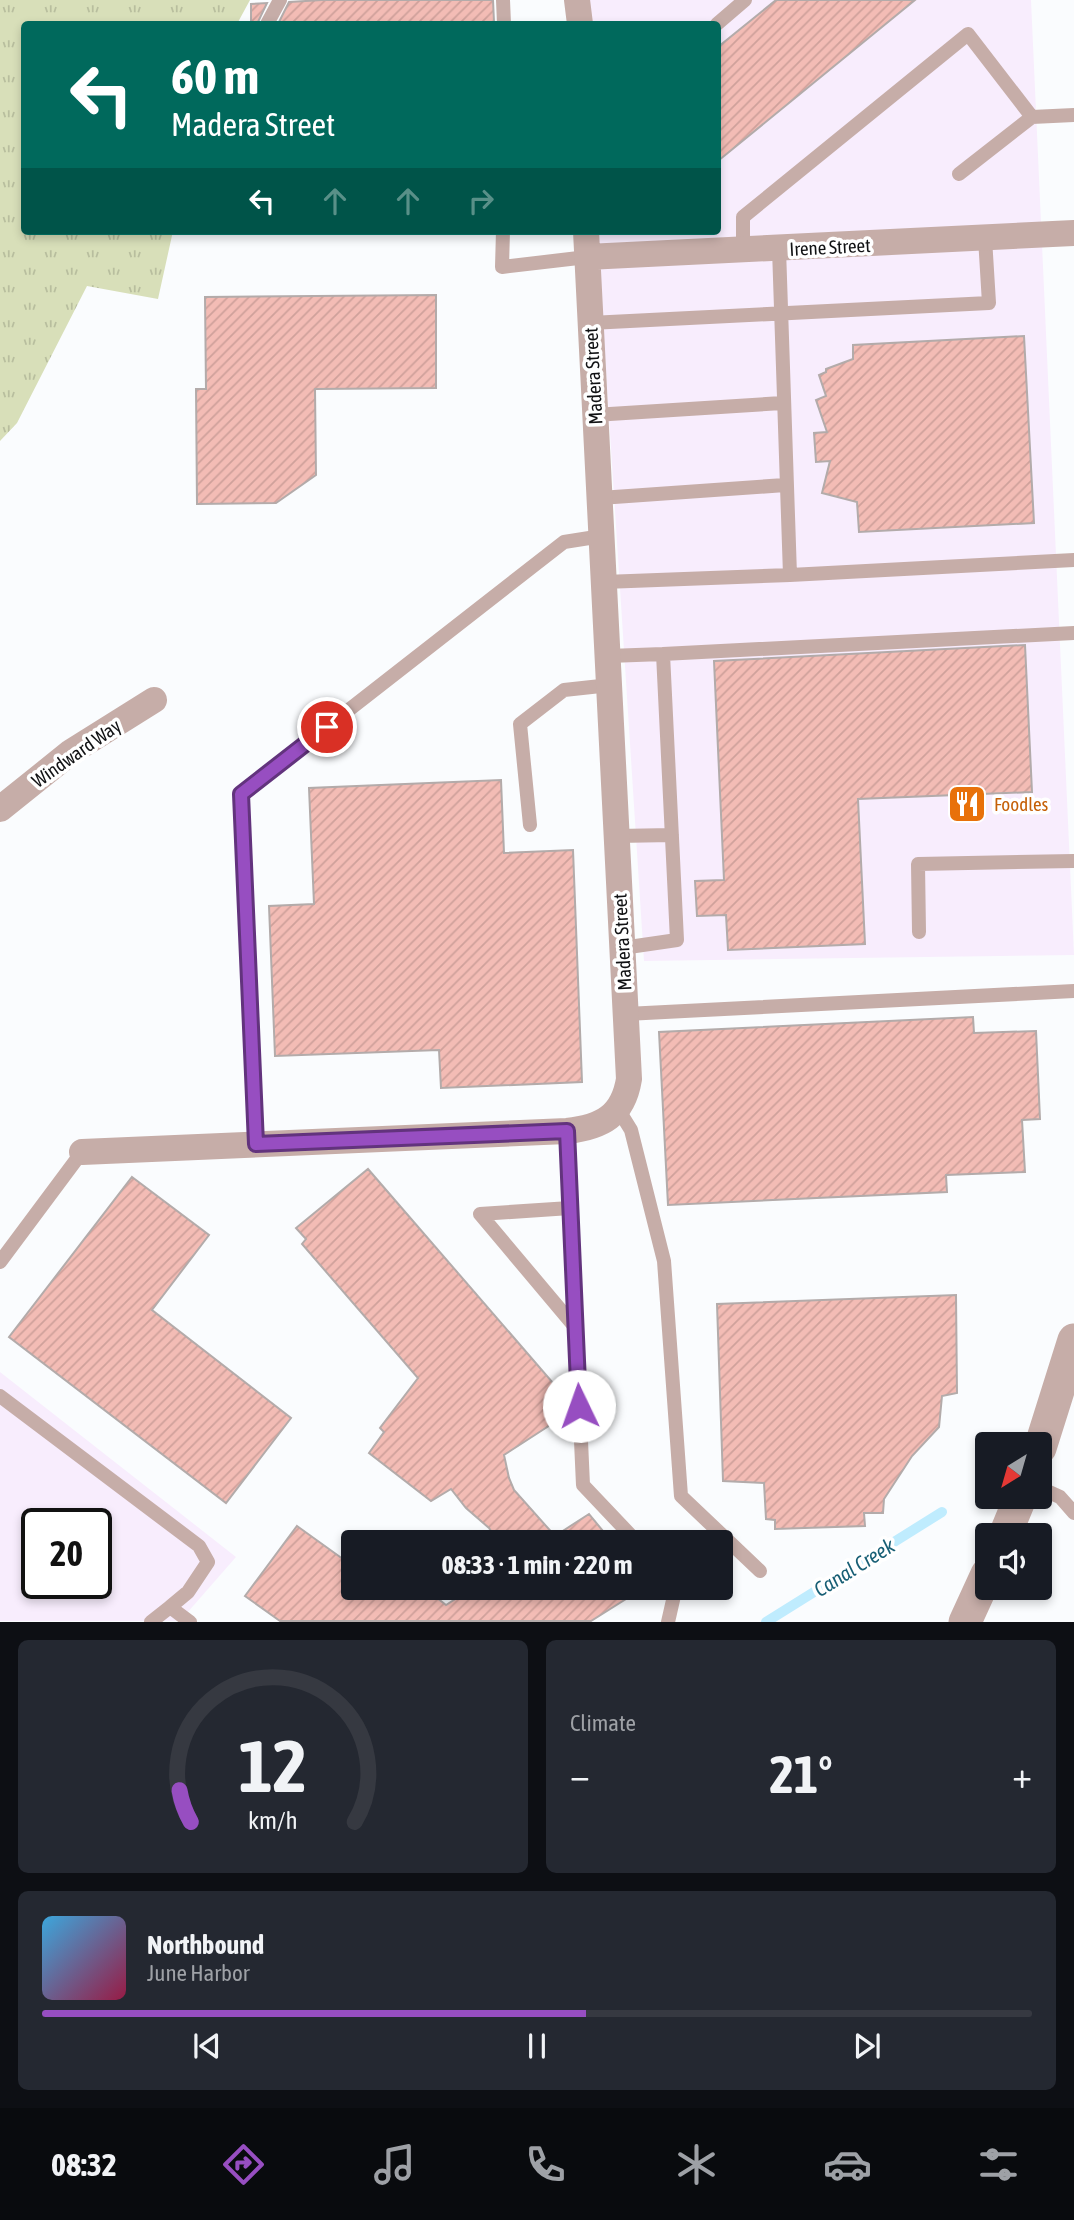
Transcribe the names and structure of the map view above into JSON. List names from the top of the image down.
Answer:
{
  "streets": {
    "street": ["Irene Street", "Madera Street", "Windward Way"]
  },
  "crossings": [
    ["Irene Street", "Madera Street"]
  ],
  "water": ["Canal Creek"],
  "places": {
    "restaurant": ["Foodles"]
  },
  "north": "bottom left",
  "page": {
    "turn": ["60 m", "Madera Street"],
    "limit": "20",
    "trip": "08:33 · 1 min · 220 m",
    "tile": "Climate",
    "heat": ["−", "21°", "+"],
    "song": ["Northbound", "June Harbor"],
    "tabs": "08:32",
    "gauge": ["12", "km/h"]
  }
}
